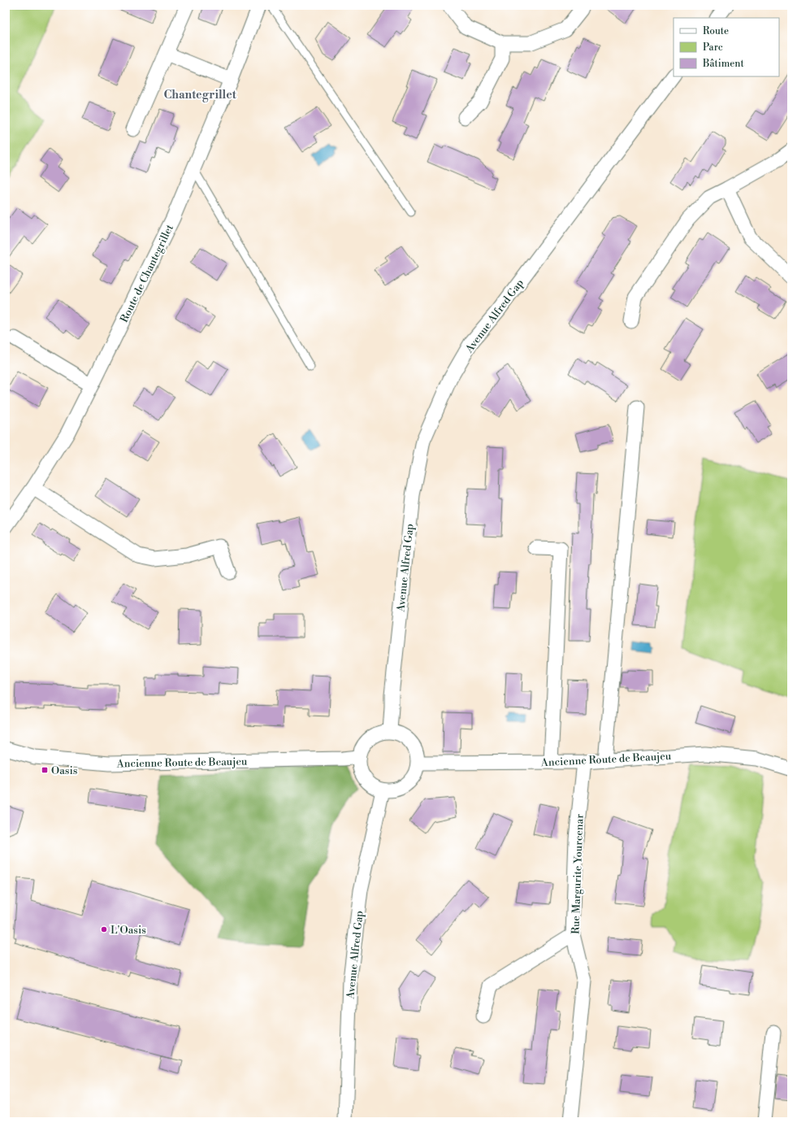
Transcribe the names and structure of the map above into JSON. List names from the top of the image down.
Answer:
{
  "streets": {
    "street": [
      "Route de Chantegrillet",
      "Avenue Alfred Gap",
      "Ancienne Route de Beaujeu",
      "Rue Margurite Yourcenar"
    ]
  },
  "crossings": [
    ["Avenue Alfred Gap", "Ancienne Route de Beaujeu"],
    ["Ancienne Route de Beaujeu", "Rue Margurite Yourcenar"]
  ],
  "districts": ["Chantegrillet"],
  "places": {
    "transit": ["Oasis"],
    "other": ["L'Oasis"]
  },
  "legend": ["Route", "Parc", "Bâtiment"]
}
